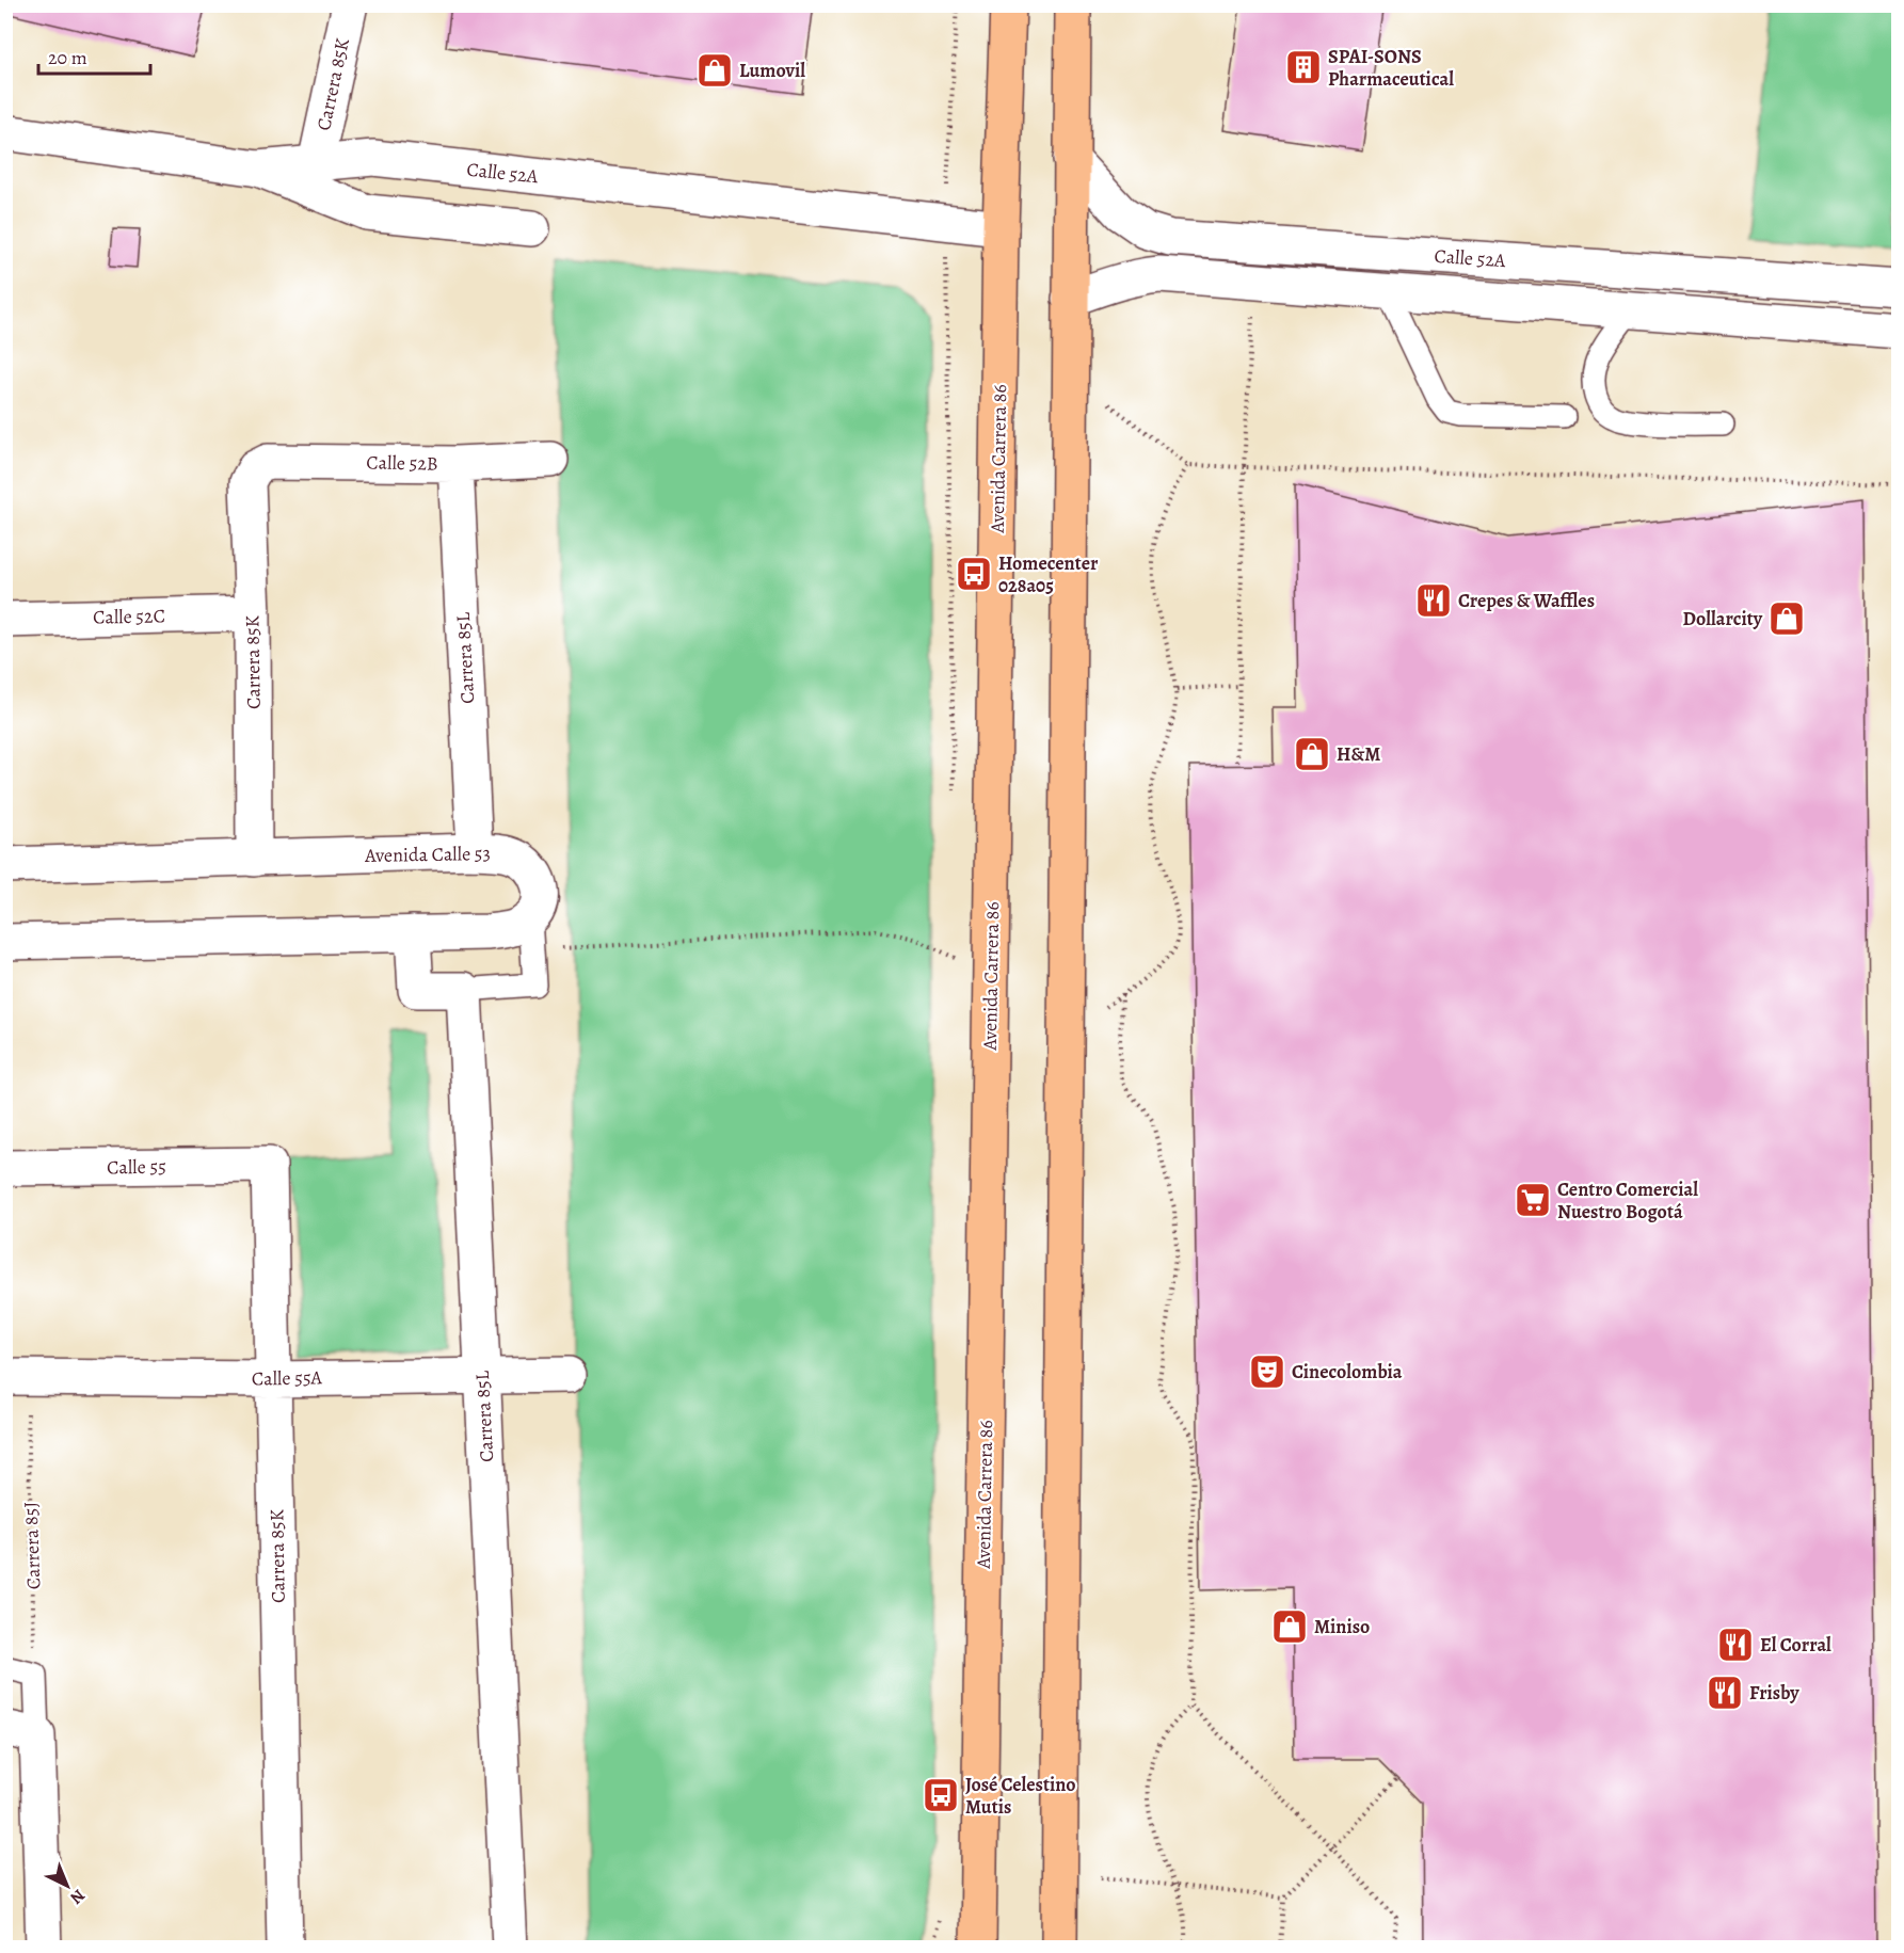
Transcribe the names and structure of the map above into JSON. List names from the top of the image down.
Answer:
{
  "streets": {
    "main road": ["Avenida Carrera 86"],
    "street": [
      "Carrera 85K",
      "Calle 52A",
      "Calle 52B",
      "Calle 52C",
      "Carrera 85L",
      "Avenida Calle 53",
      "Calle 55",
      "Calle 55A"
    ],
    "path": ["Carrera 85J"]
  },
  "crossings": [
    ["Carrera 85K", "Calle 52A"],
    ["Carrera 85K", "Calle 52B"],
    ["Carrera 85K", "Calle 52C"],
    ["Carrera 85K", "Avenida Calle 53"],
    ["Carrera 85K", "Calle 55"],
    ["Carrera 85K", "Calle 55A"],
    ["Calle 52A", "Avenida Carrera 86"],
    ["Calle 52B", "Carrera 85L"],
    ["Carrera 85L", "Avenida Calle 53"],
    ["Carrera 85L", "Calle 55A"],
    ["Calle 55A", "Carrera 85J"]
  ],
  "places": {
    "building": ["SPAI-SONS Pharmaceutical"],
    "shop": [
      "Lumovil",
      "Dollarcity",
      "H&M",
      "Miniso"
    ],
    "bus stop": ["Homecenter 028a05", "José Celestino Mutis"],
    "restaurant": ["Crepes & Waffles", "El Corral", "Frisby"],
    "supermarket": ["Centro Comercial Nuestro Bogotá"],
    "theatre": ["Cinecolombia"]
  },
  "scale_bar": "20 m",
  "north": "bottom right"
}
